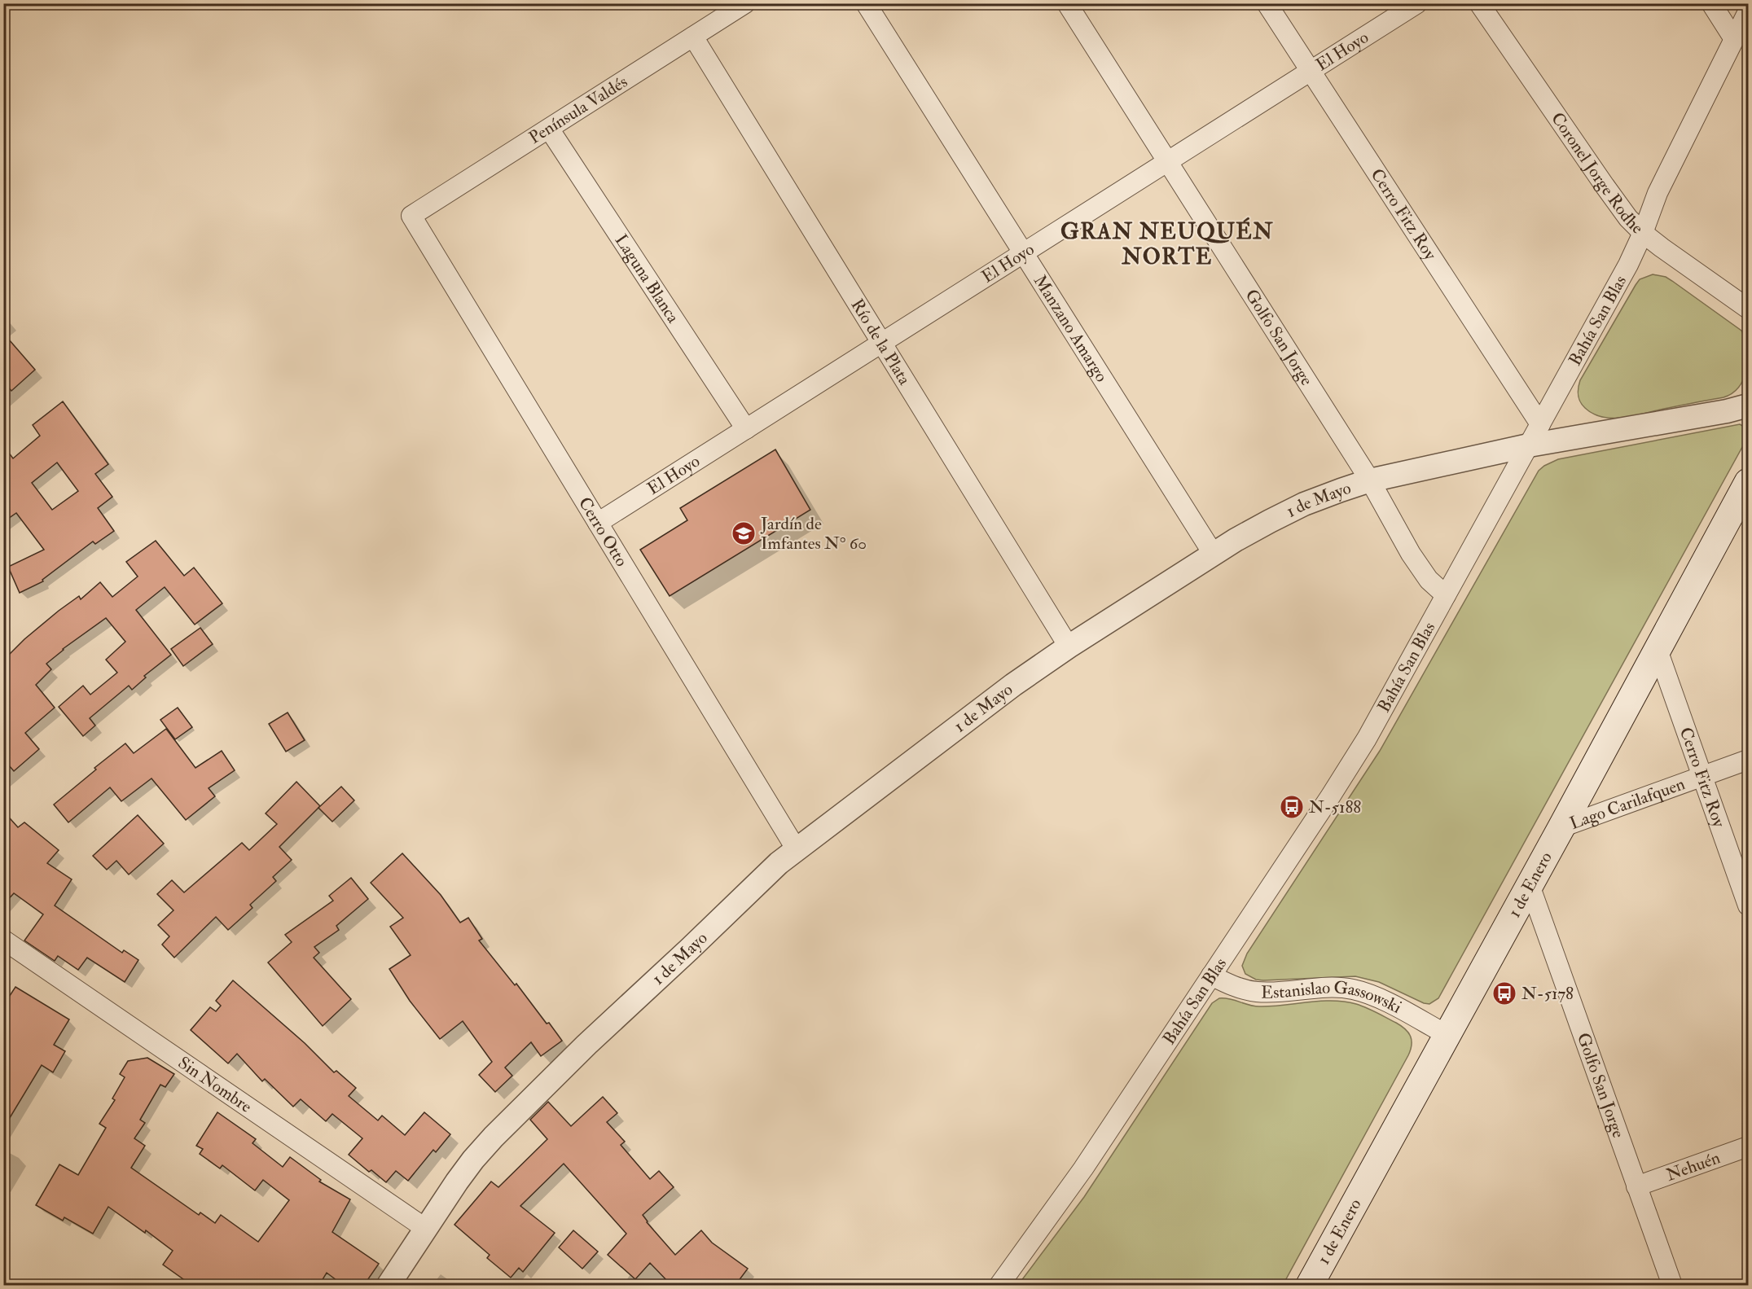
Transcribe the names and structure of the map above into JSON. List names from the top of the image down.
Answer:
{
  "streets": {
    "main road": ["1 de Enero"],
    "street": [
      "El Hoyo",
      "Península Valdés",
      "Coronel Jorge Rodhe",
      "Cerro Fitz Roy",
      "Laguna Blanca",
      "Bahía San Blas",
      "Manzano Amargo",
      "Golfo San Jorge",
      "Río de la Plata",
      "1 de Mayo",
      "Cerro Otto",
      "Lago Carilafquen",
      "Estanislao Gassowski",
      "Sin Nombre",
      "Nehuén"
    ]
  },
  "crossings": [
    ["El Hoyo", "Cerro Fitz Roy"],
    ["El Hoyo", "Laguna Blanca"],
    ["El Hoyo", "Manzano Amargo"],
    ["El Hoyo", "Golfo San Jorge"],
    ["El Hoyo", "Río de la Plata"],
    ["El Hoyo", "Cerro Otto"],
    ["Península Valdés", "Laguna Blanca"],
    ["Península Valdés", "Río de la Plata"],
    ["Península Valdés", "Cerro Otto"],
    ["Coronel Jorge Rodhe", "Bahía San Blas"],
    ["Cerro Fitz Roy", "Bahía San Blas"],
    ["Cerro Fitz Roy", "Lago Carilafquen"],
    ["Cerro Fitz Roy", "1 de Enero"],
    ["Bahía San Blas", "Golfo San Jorge"],
    ["Bahía San Blas", "1 de Mayo"],
    ["Bahía San Blas", "Estanislao Gassowski"],
    ["Manzano Amargo", "1 de Mayo"],
    ["Golfo San Jorge", "1 de Mayo"],
    ["Golfo San Jorge", "1 de Enero"],
    ["Golfo San Jorge", "Nehuén"],
    ["Río de la Plata", "1 de Mayo"],
    ["1 de Mayo", "Cerro Otto"],
    ["1 de Mayo", "Sin Nombre"],
    ["Lago Carilafquen", "1 de Enero"],
    ["1 de Enero", "Estanislao Gassowski"]
  ],
  "districts": ["GRAN NEUQUÉN NORTE"],
  "places": {
    "school or university": ["Jardín de Imfantes N° 60"],
    "bus stop": ["N-5188", "N-5178"]
  }
}
